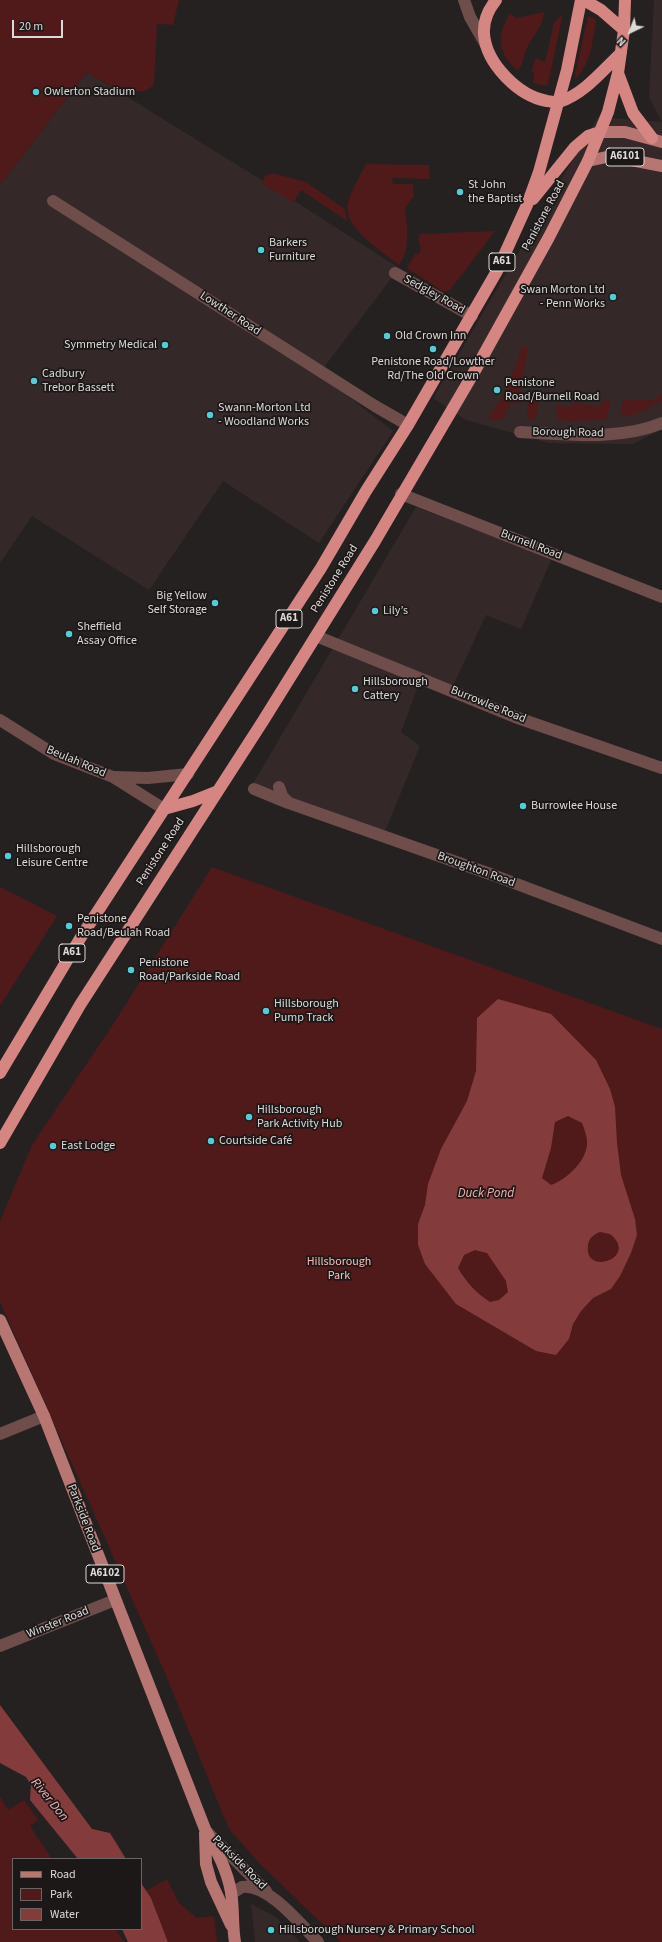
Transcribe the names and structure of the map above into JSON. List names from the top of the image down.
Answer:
{
  "streets": {
    "highway": ["A6101", "Penistone Road", "A61"],
    "main road": ["Parkside Road", "A6102"],
    "street": [
      "Sedgley Road",
      "Lowther Road",
      "Borough Road",
      "Burnell Road",
      "Burrowlee Road",
      "Beulah Road",
      "Broughton Road",
      "Winster Road"
    ]
  },
  "crossings": [
    ["A6101", "Penistone Road"],
    ["Penistone Road", "Sedgley Road"],
    ["Penistone Road", "Lowther Road"],
    ["Penistone Road", "Burnell Road"],
    ["Penistone Road", "Burrowlee Road"],
    ["Penistone Road", "Beulah Road"],
    ["Parkside Road", "A6102"],
    ["Parkside Road", "Winster Road"]
  ],
  "water": ["Duck Pond", "River Don"],
  "parks": ["Hillsborough Park"],
  "places": [
    "Owlerton Stadium",
    "St John the Baptist",
    "Barkers Furniture",
    "Swan Morton Ltd - Penn Works",
    "Old Crown Inn",
    "Symmetry Medical",
    "Penistone Road/Lowther Rd/The Old Crown",
    "Cadbury Trebor Bassett",
    "Penistone Road/Burnell Road",
    "Swann-Morton Ltd - Woodland Works",
    "Big Yellow Self Storage",
    "Lily’s",
    "Sheffield Assay Office",
    "Hillsborough Cattery",
    "Burrowlee House",
    "Hillsborough Leisure Centre",
    "Penistone Road/Beulah Road",
    "Penistone Road/Parkside Road",
    "Hillsborough Pump Track",
    "Hillsborough Park Activity Hub",
    "Courtside Café",
    "East Lodge",
    "Hillsborough Nursery & Primary School"
  ],
  "legend": ["Road", "Park", "Water"],
  "scale_bar": "20 m",
  "north": "bottom left"
}
